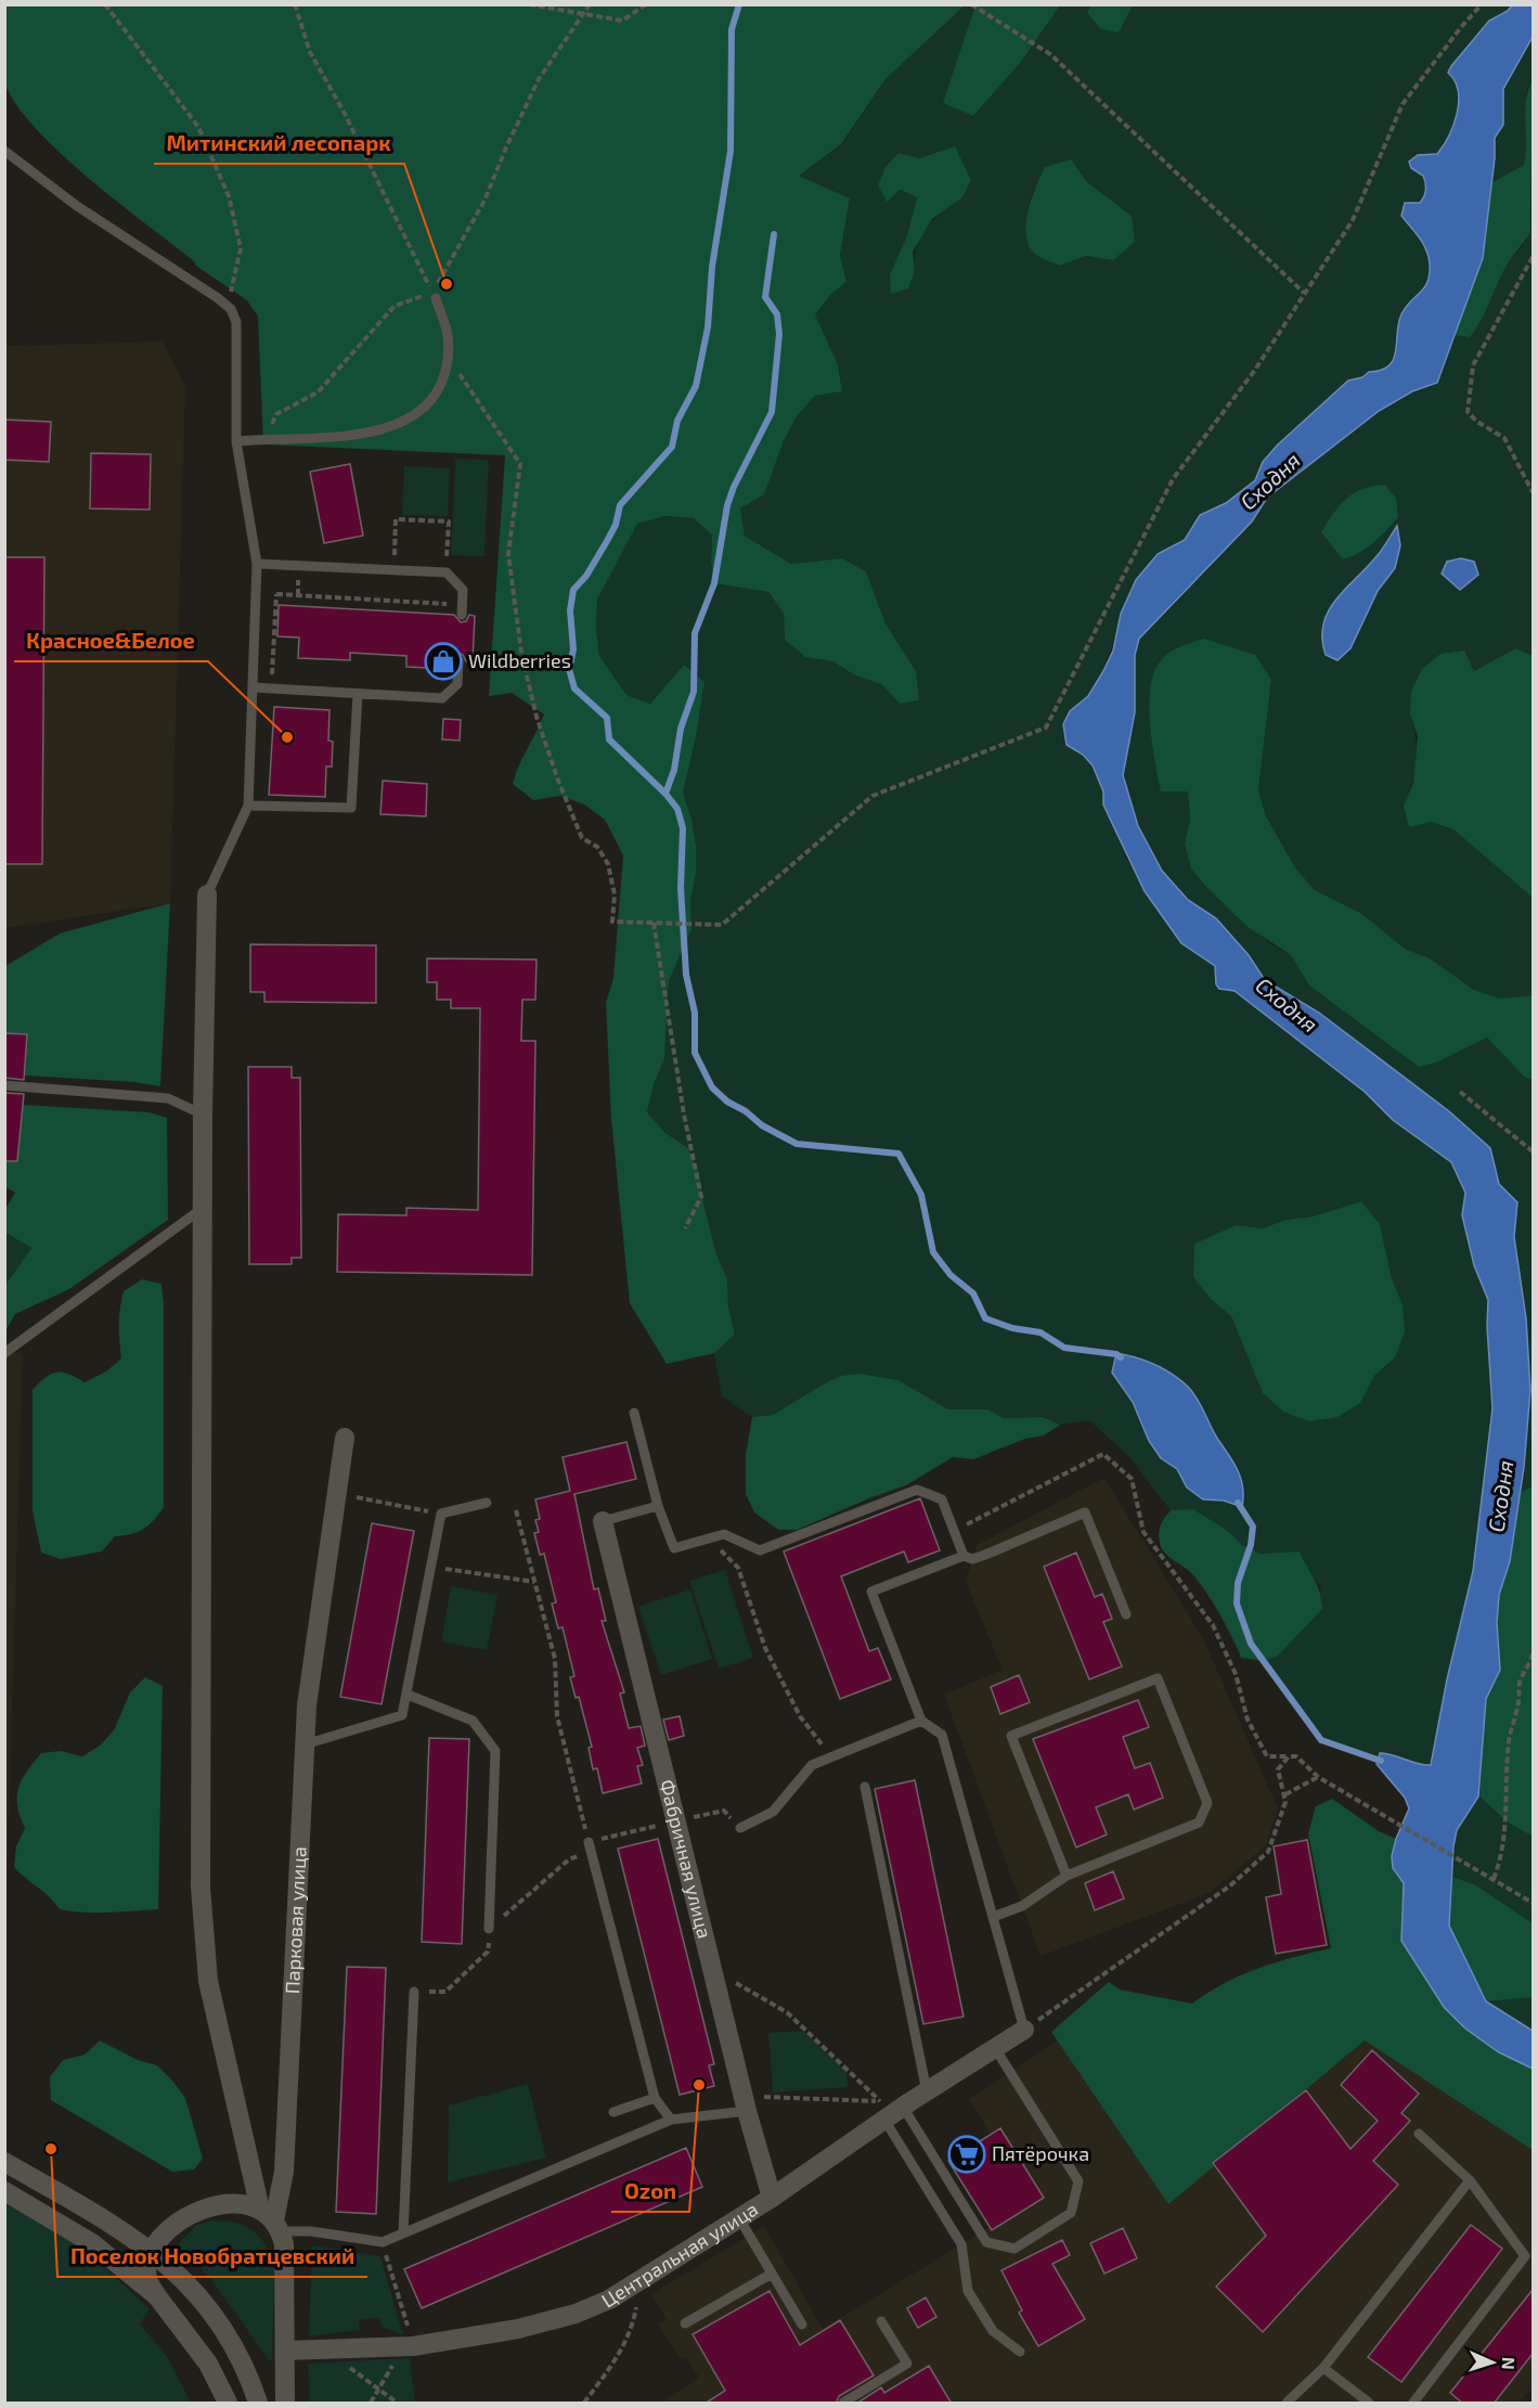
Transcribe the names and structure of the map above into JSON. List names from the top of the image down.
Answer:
{
  "streets": {
    "street": ["Фабричная улица", "Парковая улица", "Центральная улица"]
  },
  "crossings": [
    ["Фабричная улица", "Центральная улица"],
    ["Парковая улица", "Центральная улица"]
  ],
  "water": ["Сходня"],
  "places": {
    "other": [
      "Митинский лесопарк",
      "Красное&Белое",
      "Ozon",
      "Поселок Новобратцевский"
    ],
    "shop": ["Wildberries"],
    "supermarket": ["Пятёрочка"]
  },
  "north": "right"
}
